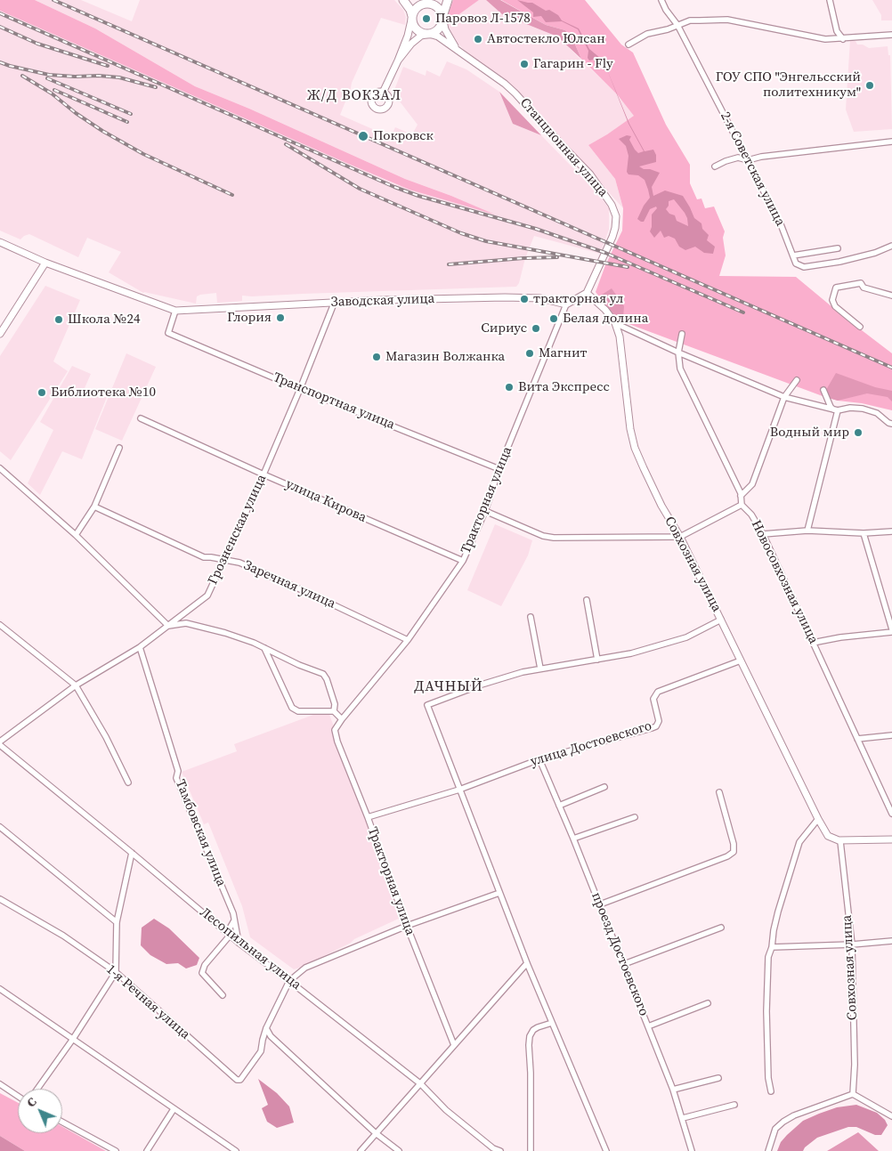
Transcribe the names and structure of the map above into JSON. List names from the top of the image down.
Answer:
{
  "streets": {
    "street": [
      "Станционная улица",
      "2-я Советская улица",
      "Заводская улица",
      "Транспортная улица",
      "Тракторная улица",
      "улица Кирова",
      "Грозненская улица",
      "Совхозная улица",
      "Новосовхозная улица",
      "Заречная улица",
      "улица Достоевского",
      "Тамбовская улица",
      "Лесопильная улица",
      "проезд Достоевского",
      "1-я Речная улица"
    ]
  },
  "crossings": [
    ["Станционная улица", "Совхозная улица"],
    ["Заводская улица", "Транспортная улица"],
    ["Заводская улица", "Тракторная улица"],
    ["Заводская улица", "Грозненская улица"],
    ["Транспортная улица", "Тракторная улица"],
    ["Транспортная улица", "Грозненская улица"],
    ["Тракторная улица", "улица Кирова"],
    ["Тракторная улица", "Заречная улица"],
    ["Тракторная улица", "улица Достоевского"],
    ["улица Кирова", "Грозненская улица"],
    ["Грозненская улица", "Заречная улица"],
    ["Грозненская улица", "Тамбовская улица"],
    ["Грозненская улица", "Лесопильная улица"],
    ["Совхозная улица", "улица Достоевского"],
    ["улица Достоевского", "проезд Достоевского"],
    ["Тамбовская улица", "Лесопильная улица"]
  ],
  "districts": ["Ж/Д ВОКЗАЛ", "ДАЧНЫЙ"],
  "places": [
    "Паровоз Л-1578",
    "Автостекло Юлсан",
    "Гагарин - Fly",
    "ГОУ СПО \"Энгельсский политехникум\"",
    "Покровск",
    "тракторная ул",
    "Глория",
    "Белая долина",
    "Школа №24",
    "Сириус",
    "Магнит",
    "Магазин Волжанка",
    "Вита Экспресс",
    "Библиотека №10",
    "Водный мир"
  ],
  "north": "top left"
}
